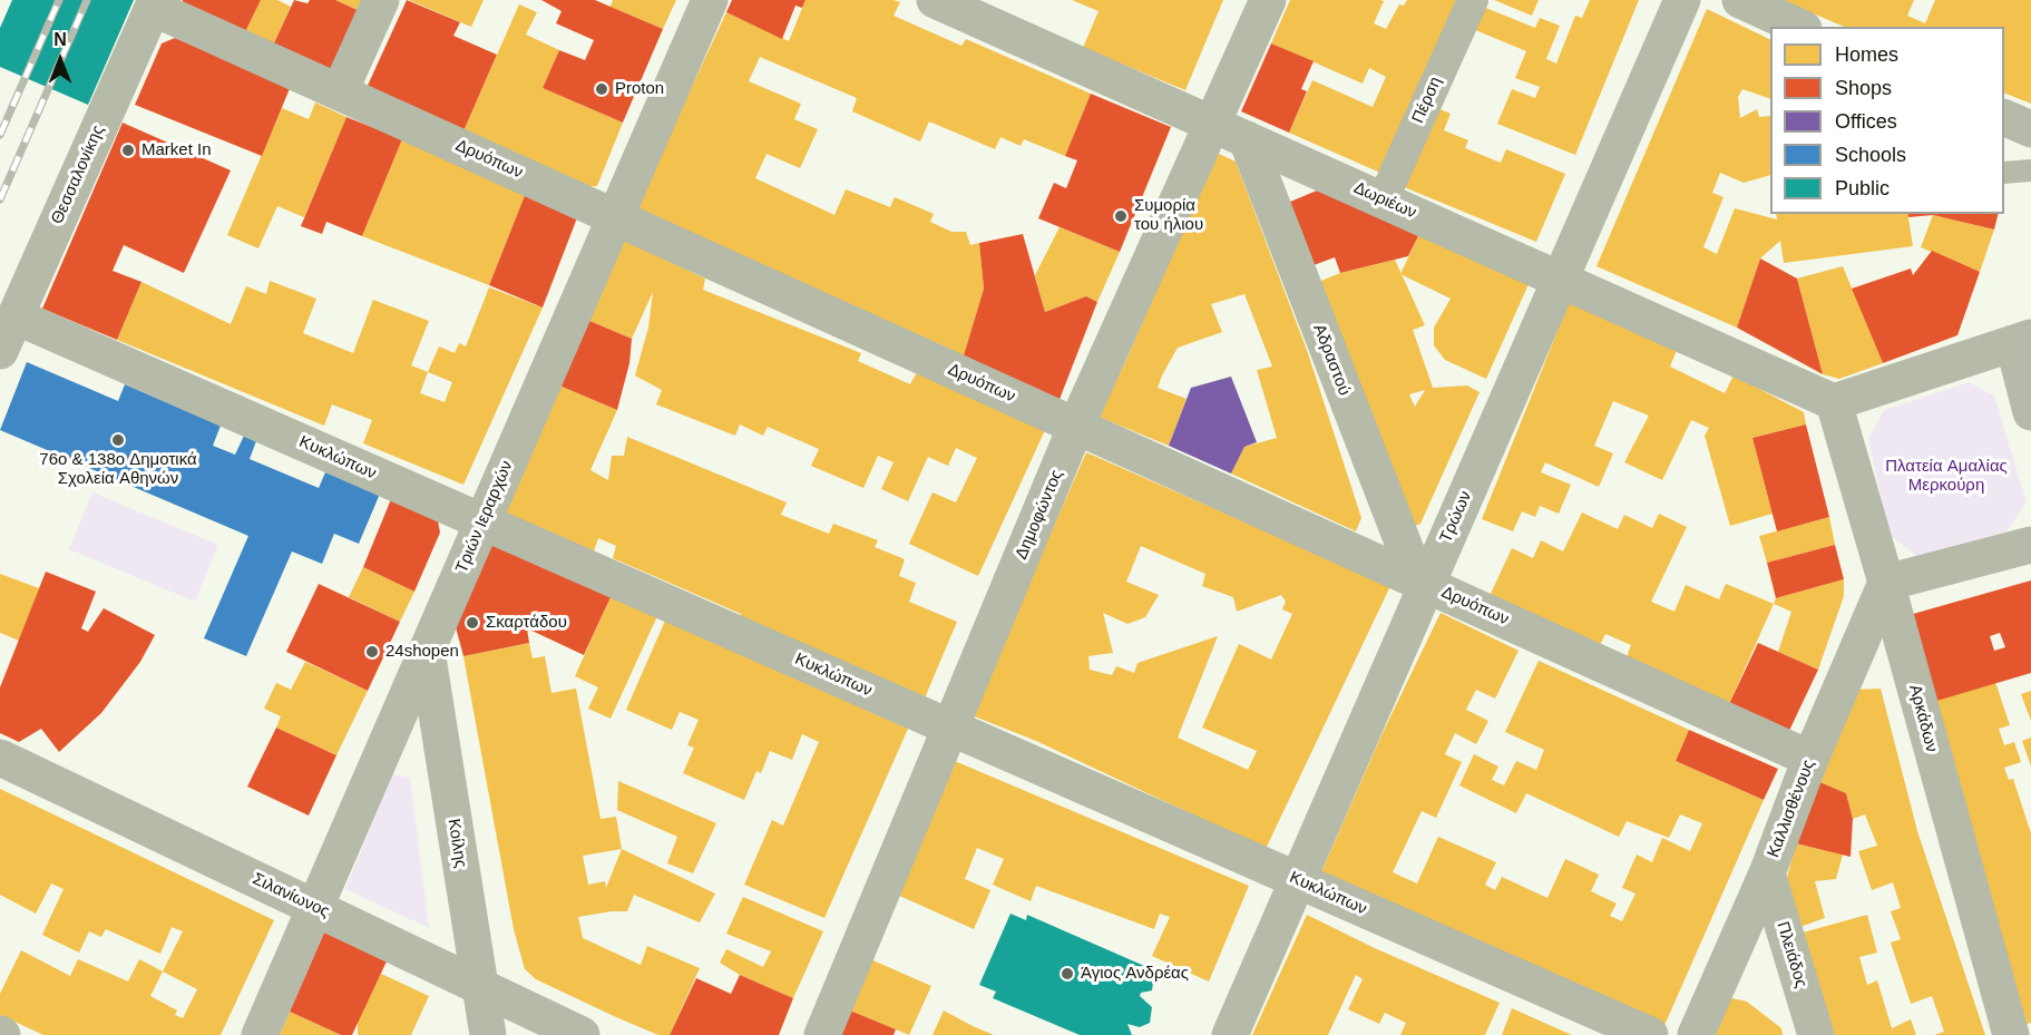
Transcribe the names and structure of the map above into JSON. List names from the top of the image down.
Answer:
{
  "streets": {
    "street": [
      "Πέρση",
      "Δρυόπων",
      "Θεσσαλονίκης",
      "Δωριέων",
      "Αδραστού",
      "Κυκλώπων",
      "Δημοφώντος",
      "Τριών Ιεραρχών",
      "Τρώων",
      "Αρκάδων",
      "Καλλισθένους",
      "Κοίλης",
      "Σιλανίωνος",
      "Πλειάδος"
    ]
  },
  "crossings": [
    ["Πέρση", "Δωριέων"],
    ["Δρυόπων", "Θεσσαλονίκης"],
    ["Δρυόπων", "Αδραστού"],
    ["Δρυόπων", "Δημοφώντος"],
    ["Δρυόπων", "Τριών Ιεραρχών"],
    ["Δρυόπων", "Τρώων"],
    ["Δρυόπων", "Καλλισθένους"],
    ["Θεσσαλονίκης", "Κυκλώπων"],
    ["Δωριέων", "Αδραστού"],
    ["Δωριέων", "Δημοφώντος"],
    ["Δωριέων", "Τρώων"],
    ["Δωριέων", "Αρκάδων"],
    ["Αδραστού", "Τρώων"],
    ["Κυκλώπων", "Δημοφώντος"],
    ["Κυκλώπων", "Τριών Ιεραρχών"],
    ["Κυκλώπων", "Τρώων"],
    ["Τριών Ιεραρχών", "Κοίλης"],
    ["Τριών Ιεραρχών", "Σιλανίωνος"],
    ["Αρκάδων", "Καλλισθένους"],
    ["Καλλισθένους", "Πλειάδος"],
    ["Κοίλης", "Σιλανίωνος"]
  ],
  "parks": ["Πλατεία Αμαλίας Μερκούρη"],
  "places": [
    "Proton",
    "Market In",
    "Συμορία του ήλιου",
    "76ο & 138ο Δημοτικά Σχολεία Αθηνών",
    "Σκαρτάδου",
    "24shopen",
    "Άγιος Ανδρέας"
  ],
  "legend": [
    "Homes",
    "Shops",
    "Offices",
    "Schools",
    "Public"
  ],
  "north": "top"
}
